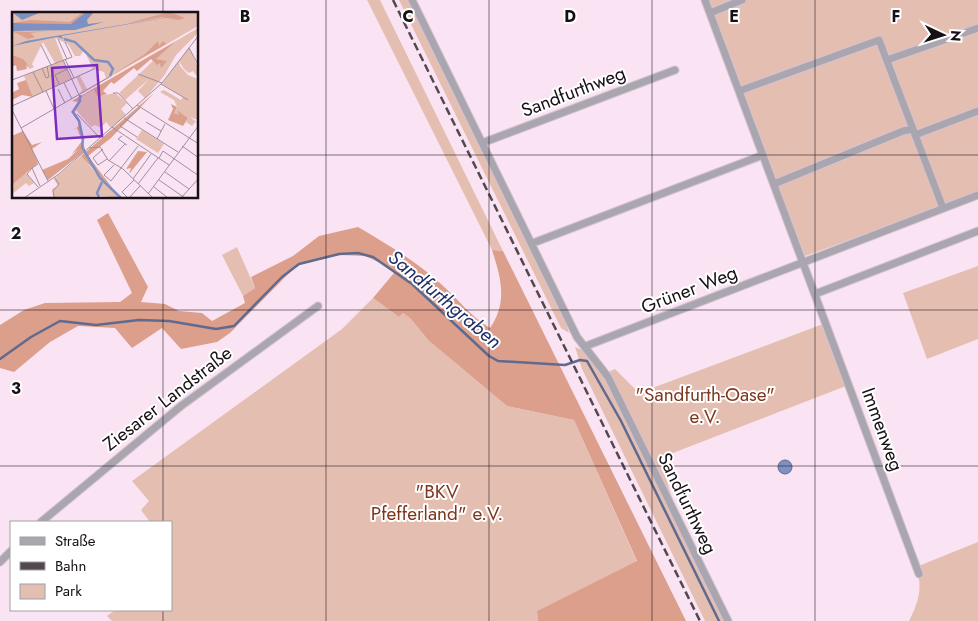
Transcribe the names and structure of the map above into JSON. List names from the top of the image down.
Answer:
{
  "streets": {
    "street": [
      "Sandfurthweg",
      "Grüner Weg",
      "Ziesarer Landstraße",
      "Immenweg"
    ]
  },
  "crossings": [
    ["Sandfurthweg", "Grüner Weg"],
    ["Grüner Weg", "Immenweg"]
  ],
  "water": ["Sandfurthgraben"],
  "parks": ["\"Sandfurth-Oase\" e.V.", "\"BKV Pfefferland\" e.V."],
  "legend": ["Straße", "Bahn", "Park"],
  "north": "right",
  "grid": {
    "columns": [
      "B",
      "C",
      "D",
      "E",
      "F"
    ],
    "rows": ["2", "3"]
  }
}
